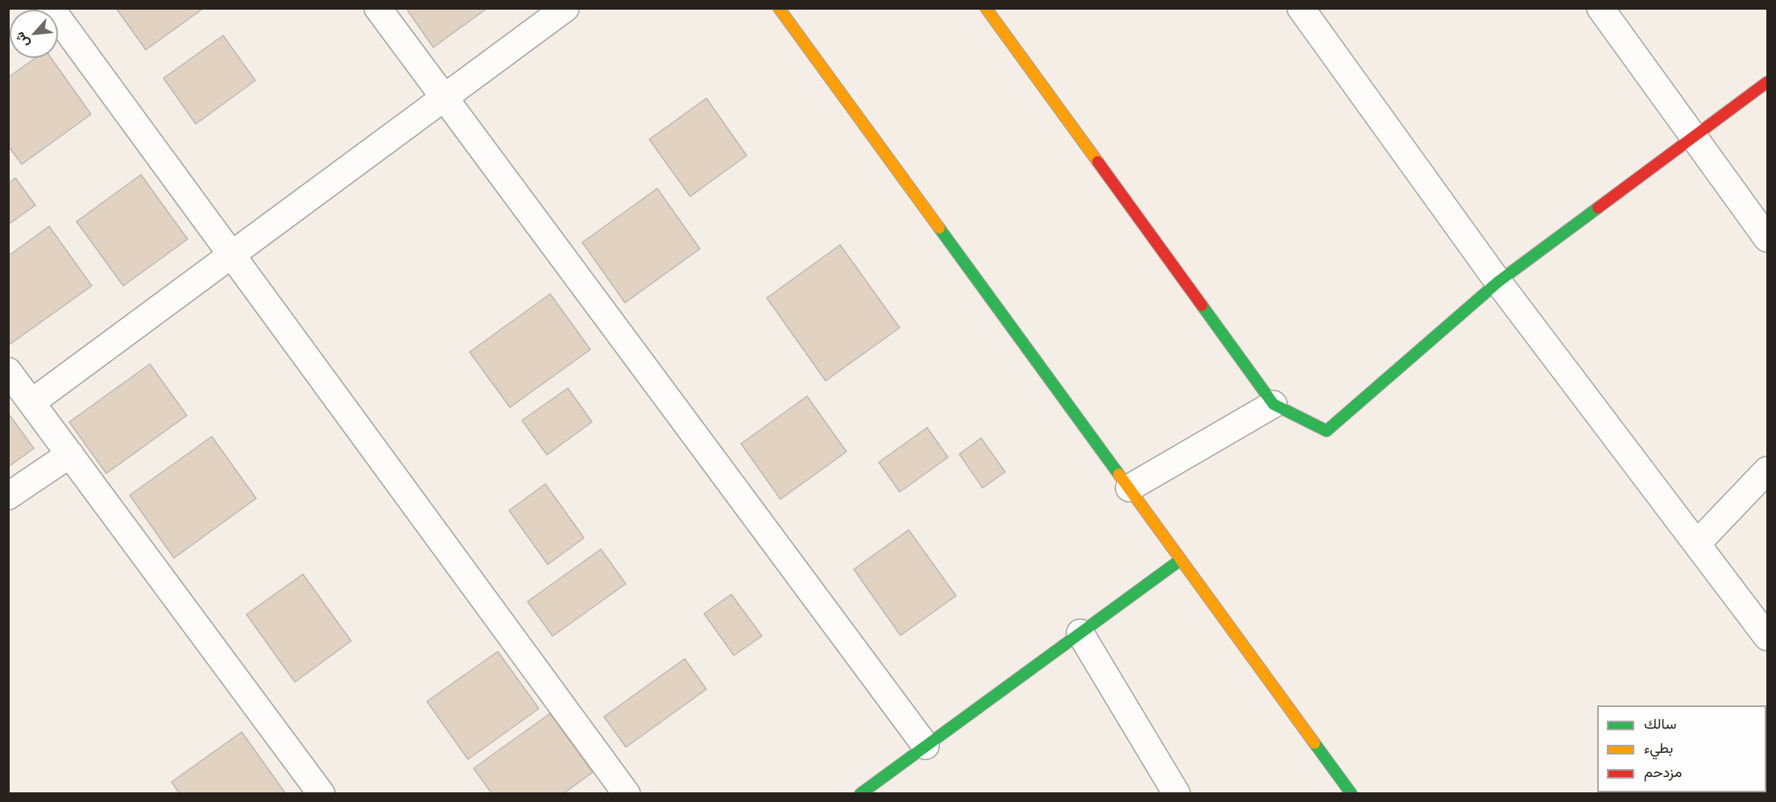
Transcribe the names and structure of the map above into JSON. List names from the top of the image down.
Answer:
{
  "legend": ["سالك", "بطيء", "مزدحم"],
  "north": "bottom left"
}
